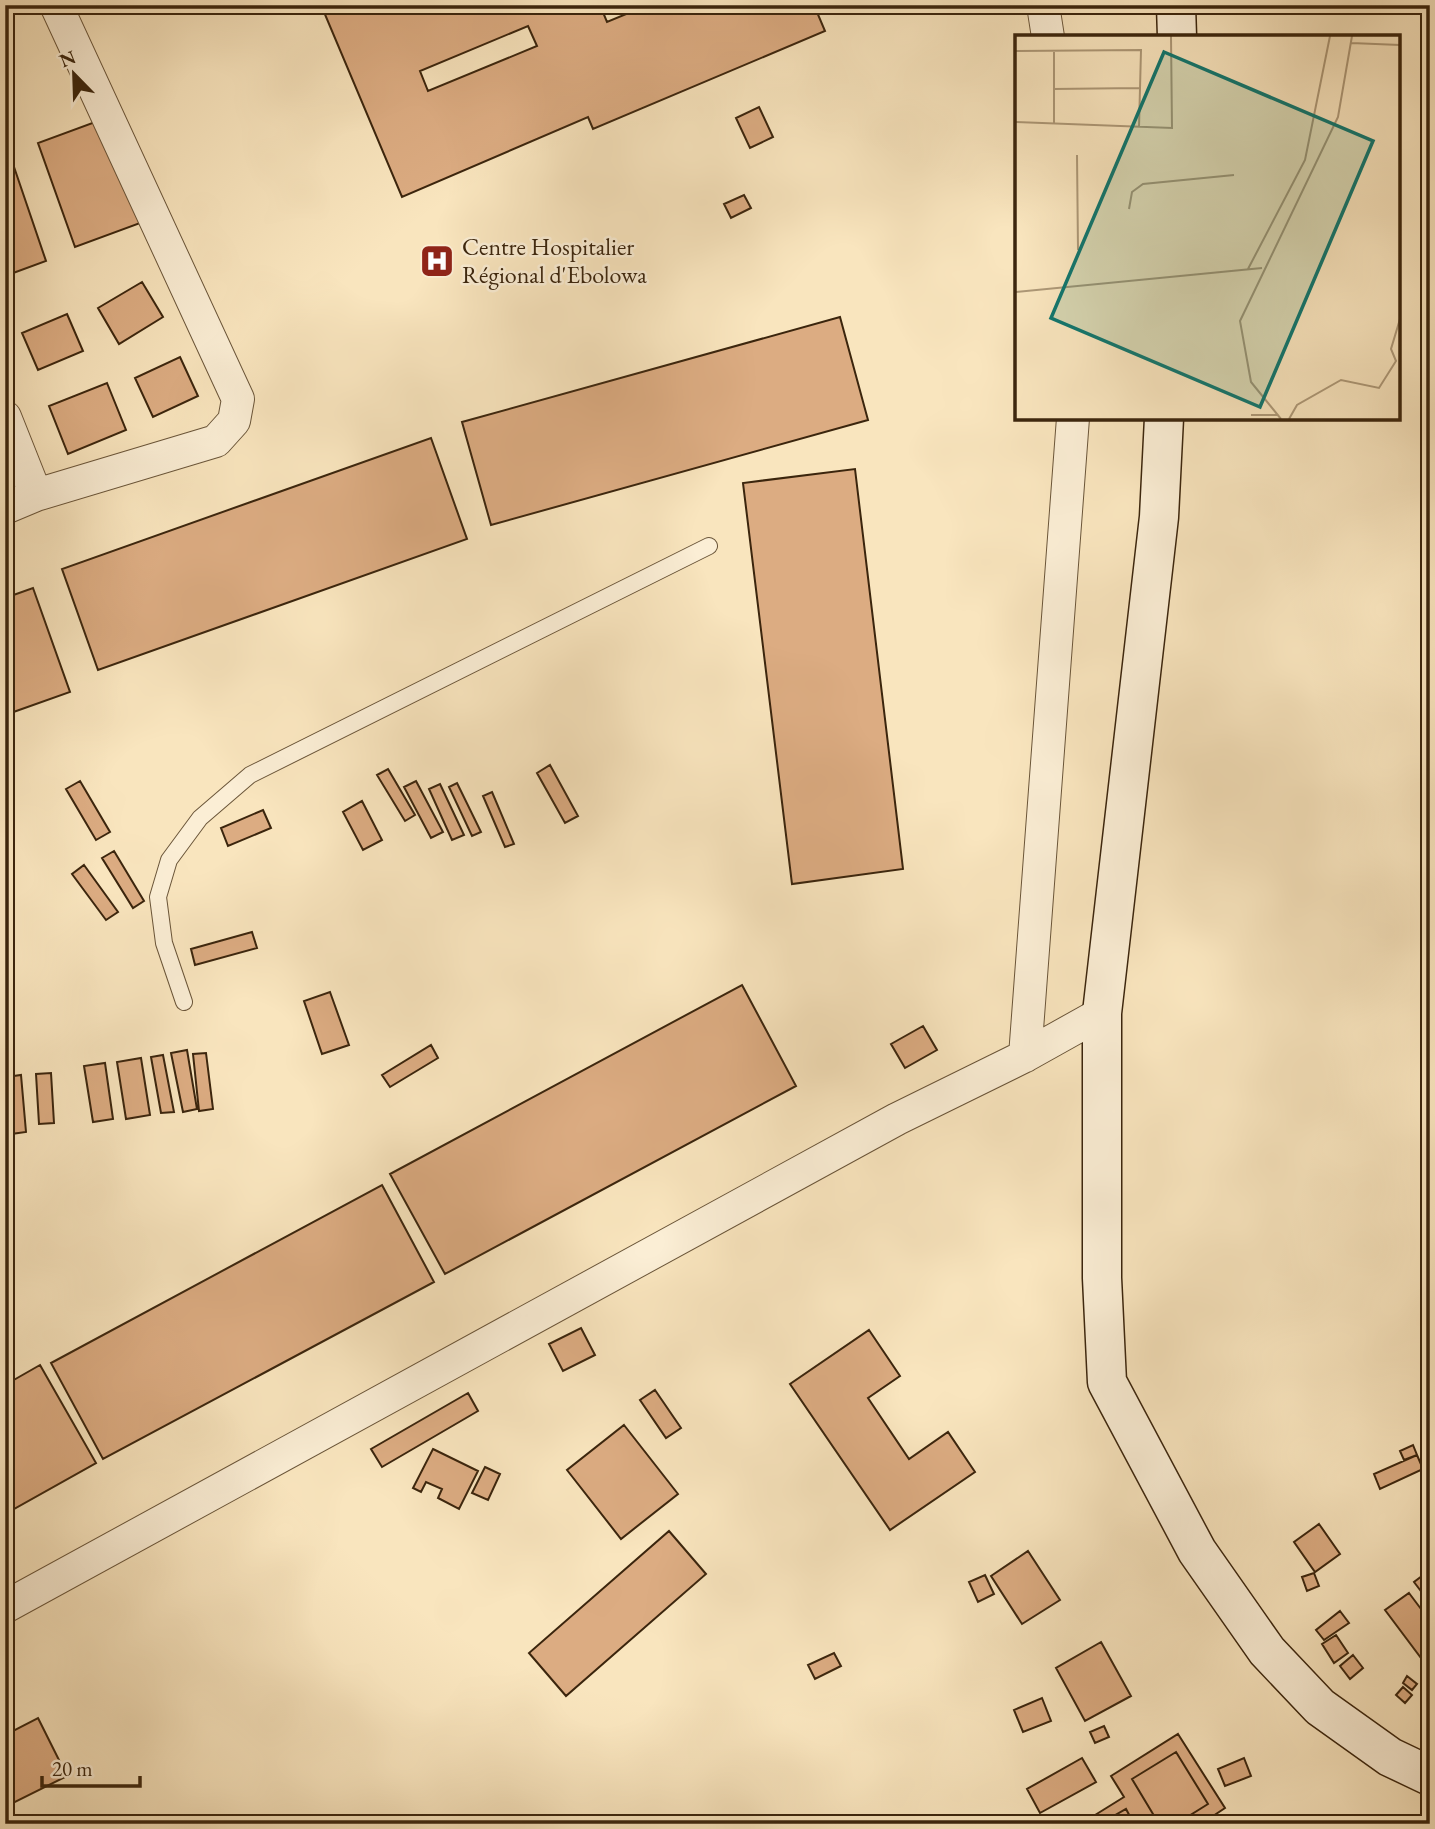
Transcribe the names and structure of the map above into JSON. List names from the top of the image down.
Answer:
{
  "places": {
    "hospital": ["Centre Hospitalier Régional d'Ebolowa"]
  },
  "scale_bar": "20 m",
  "north": "top left"
}
